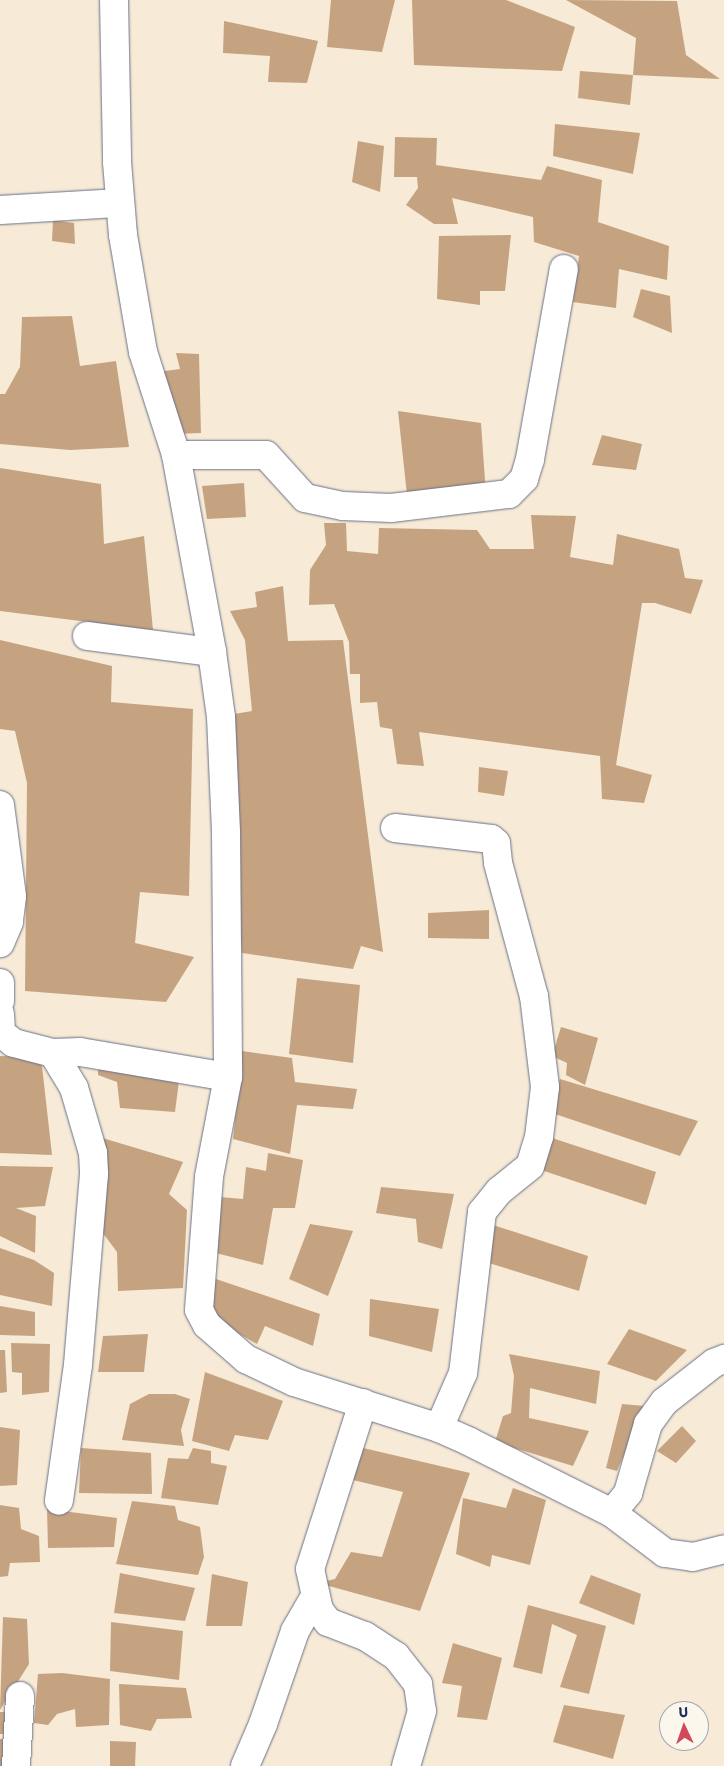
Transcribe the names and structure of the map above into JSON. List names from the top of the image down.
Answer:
{
  "north": "top"
}
